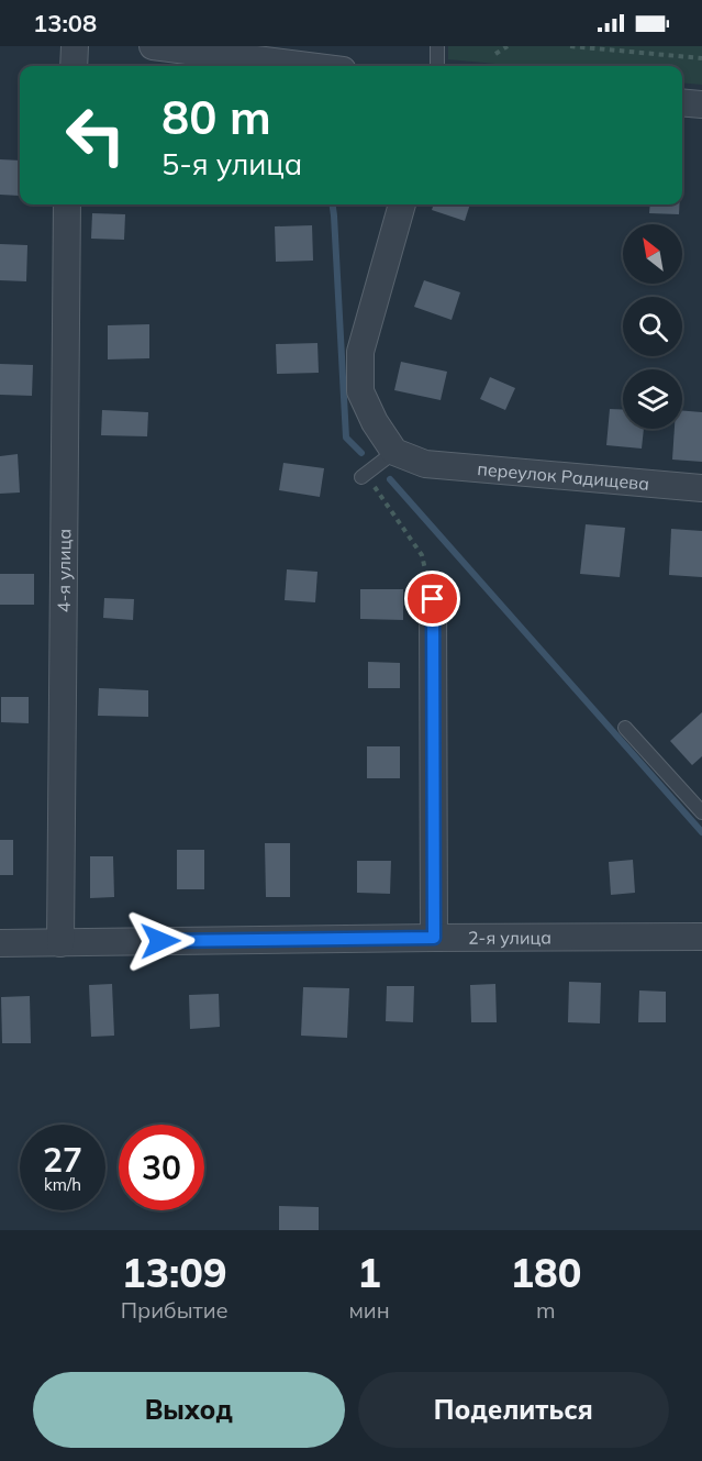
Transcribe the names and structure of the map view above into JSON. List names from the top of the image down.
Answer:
{
  "streets": {
    "street": ["переулок Радищева", "4-я улица", "2-я улица"]
  },
  "crossings": [
    ["4-я улица", "2-я улица"]
  ],
  "north": "top left",
  "page": {
    "status": "13:08",
    "turn": ["80 m", "5-я улица"],
    "speed": "27 km/h",
    "limit": "30",
    "eta": [
      "13:09",
      "Прибытие",
      "1",
      "мин",
      "180",
      "m"
    ],
    "buttons": ["Выход", "Поделиться"]
  }
}
